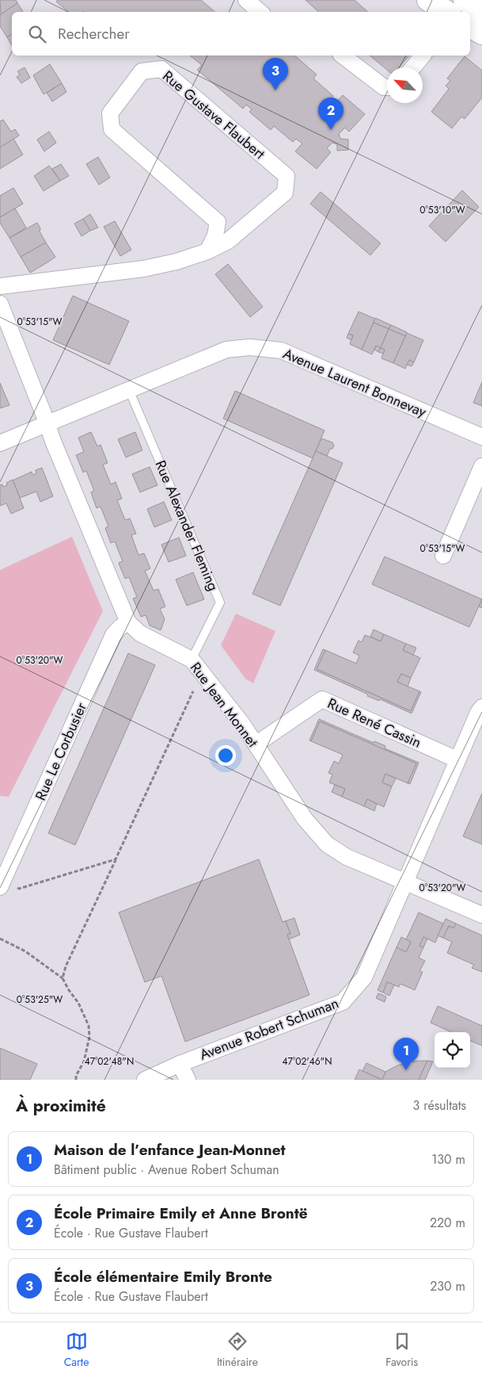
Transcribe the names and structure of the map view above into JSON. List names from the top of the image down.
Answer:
{
  "streets": {
    "street": [
      "Rue Gustave Flaubert",
      "Avenue Laurent Bonnevay",
      "Rue Jean Monnet",
      "Rue René Cassin",
      "Rue Le Corbusier",
      "Avenue Robert Schuman"
    ],
    "lane": ["Rue Alexander Fleming"]
  },
  "crossings": [
    ["Avenue Laurent Bonnevay", "Rue Alexander Fleming"],
    ["Avenue Laurent Bonnevay", "Rue Jean Monnet"],
    ["Rue Alexander Fleming", "Rue Jean Monnet"],
    ["Rue Jean Monnet", "Rue René Cassin"],
    ["Rue Jean Monnet", "Rue Le Corbusier"],
    ["Rue Jean Monnet", "Avenue Robert Schuman"],
    ["Rue René Cassin", "Avenue Robert Schuman"]
  ],
  "north": "top left",
  "page": {
    "search": "Rechercher",
    "pins": ["3", "2", "1"],
    "heading": ["À proximité", "3 résultats"],
    "list": [
      {
        "mark": "1",
        "name": "Maison de l’enfance Jean-Monnet",
        "note": "Bâtiment public · Avenue Robert Schuman",
        "value": "130 m"
      },
      {
        "mark": "2",
        "name": "École Primaire Emily et Anne Brontë",
        "note": "École · Rue Gustave Flaubert",
        "value": "220 m"
      },
      {
        "mark": "3",
        "name": "École élémentaire Emily Bronte",
        "note": "École · Rue Gustave Flaubert",
        "value": "230 m"
      }
    ],
    "nav": ["Carte", "Itinéraire", "Favoris"]
  },
  "coordinates": [
    "0°53'10\"W",
    "0°53'15\"W",
    "0°53'20\"W",
    "0°53'25\"W",
    "47°02'48\"N",
    "47°02'46\"N"
  ]
}
